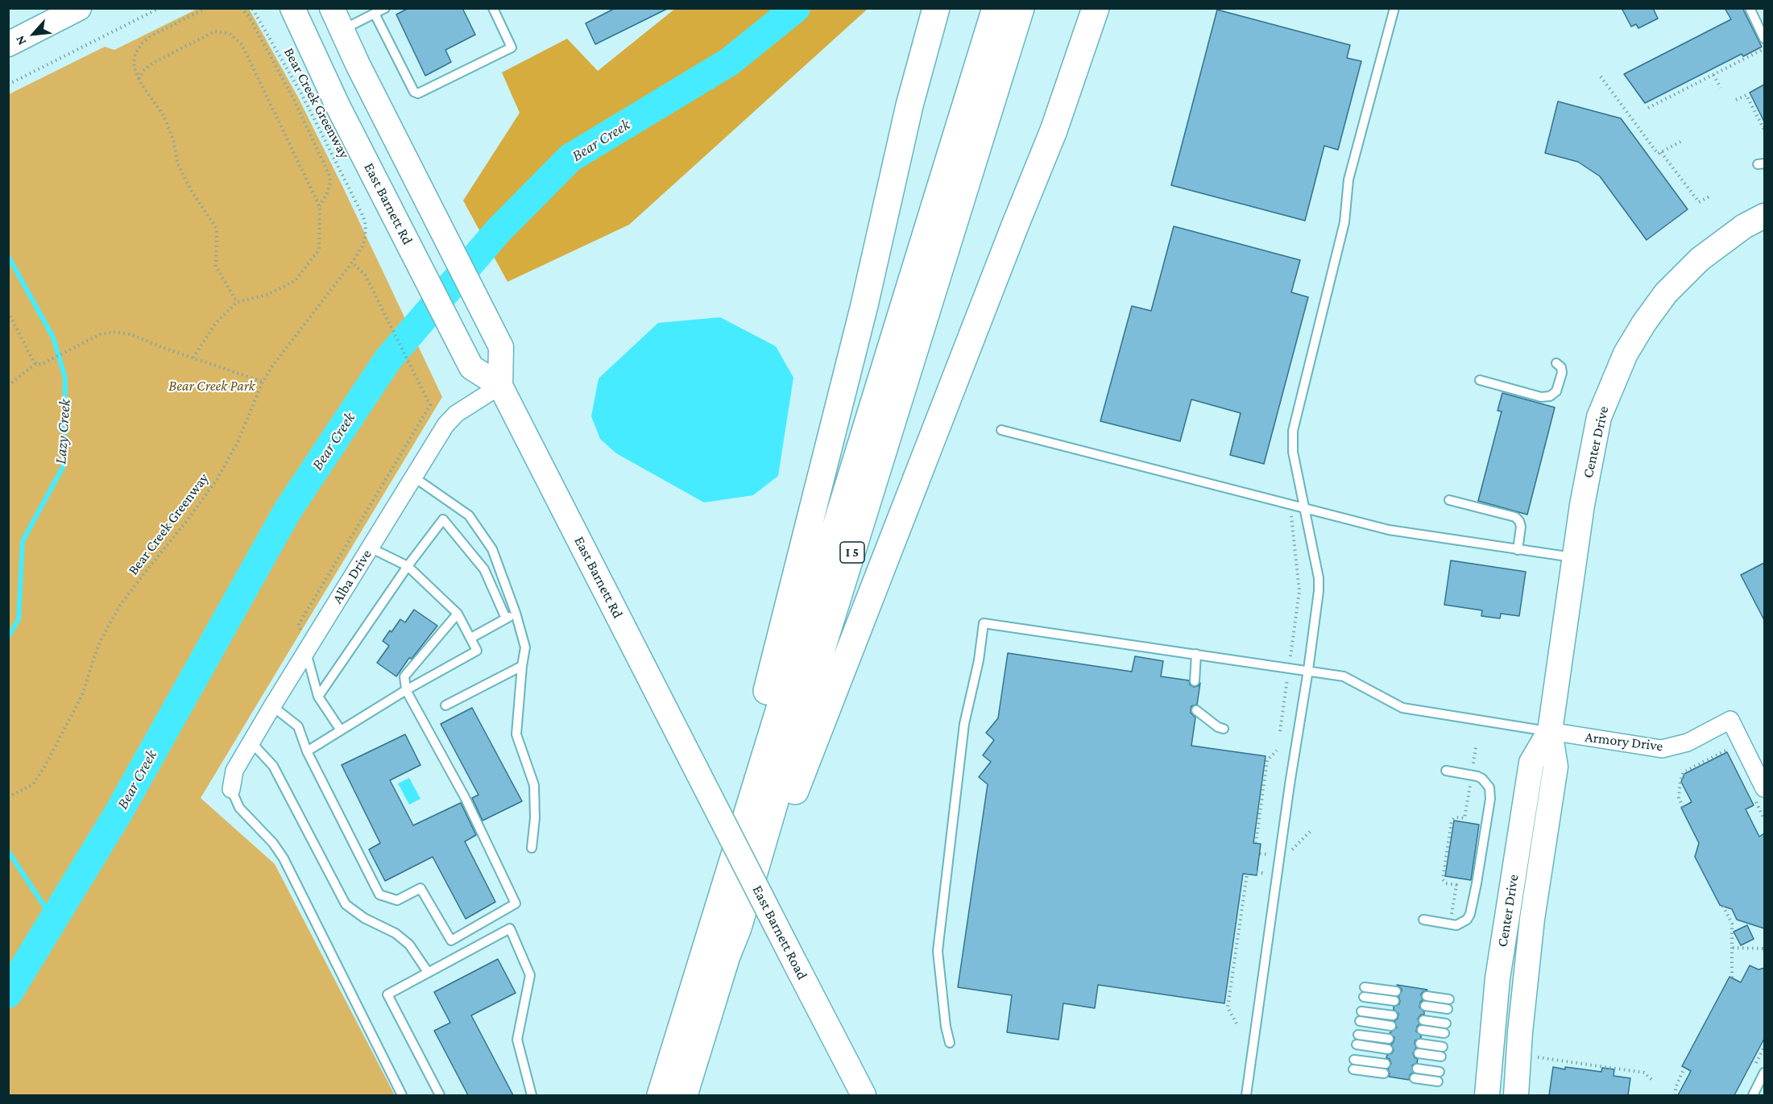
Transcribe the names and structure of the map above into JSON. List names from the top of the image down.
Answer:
{
  "streets": {
    "highway": ["I 5"],
    "main road": ["East Barnett Rd", "Center Drive", "East Barnett Road"],
    "street": ["Alba Drive", "Armory Drive"],
    "path": ["Bear Creek Greenway"]
  },
  "crossings": [
    ["East Barnett Rd", "Alba Drive"],
    ["East Barnett Rd", "East Barnett Road"],
    ["Center Drive", "Armory Drive"]
  ],
  "water": ["Bear Creek", "Lazy Creek"],
  "parks": ["Bear Creek Park"],
  "north": "bottom left"
}
